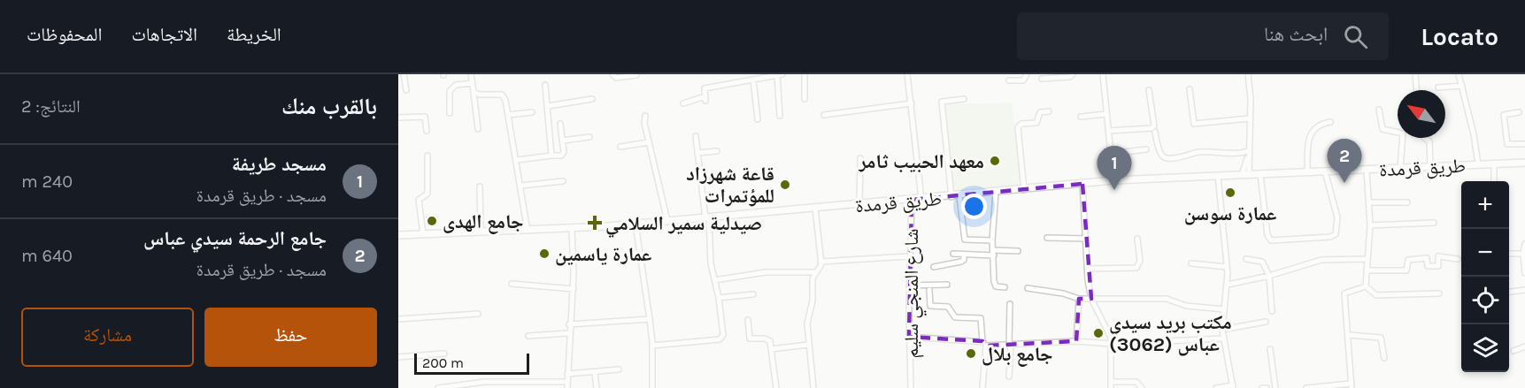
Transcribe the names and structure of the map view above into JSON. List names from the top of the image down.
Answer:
{
  "streets": {
    "main road": ["طريق قرمدة"],
    "street": ["شارع المنجي سليم"]
  },
  "crossings": [
    ["طريق قرمدة", "شارع المنجي سليم"]
  ],
  "places": {
    "other": [
      "معهد الحبيب ثامر",
      "قاعة شهرزاد للمؤتمرات",
      "عمارة سوسن",
      "جامع الهدى",
      "عمارة ياسمين",
      "مكتب بريد سيدي عباس (3062)",
      "جامع بلال"
    ],
    "health": ["صيدلية سمير السلامي"]
  },
  "scale_bar": "200 m",
  "north": "top left",
  "page": {
    "header": "Locato",
    "search": "ابحث هنا",
    "nav": ["الخريطة", "الاتجاهات", "المحفوظات"],
    "heading": ["بالقرب منك", "النتائج: 2"],
    "pins": ["2", "1"],
    "list": [
      {
        "mark": "1",
        "name": "مسجد طريفة",
        "note": "مسجد · طريق قرمدة",
        "value": "240 m"
      },
      {
        "mark": "2",
        "name": "جامع الرحمة سيدي عباس",
        "note": "مسجد · طريق قرمدة",
        "value": "640 m"
      }
    ],
    "map_buttons": ["+", "−"],
    "buttons": ["حفظ", "مشاركة"],
    "scale": "200 m"
  }
}
